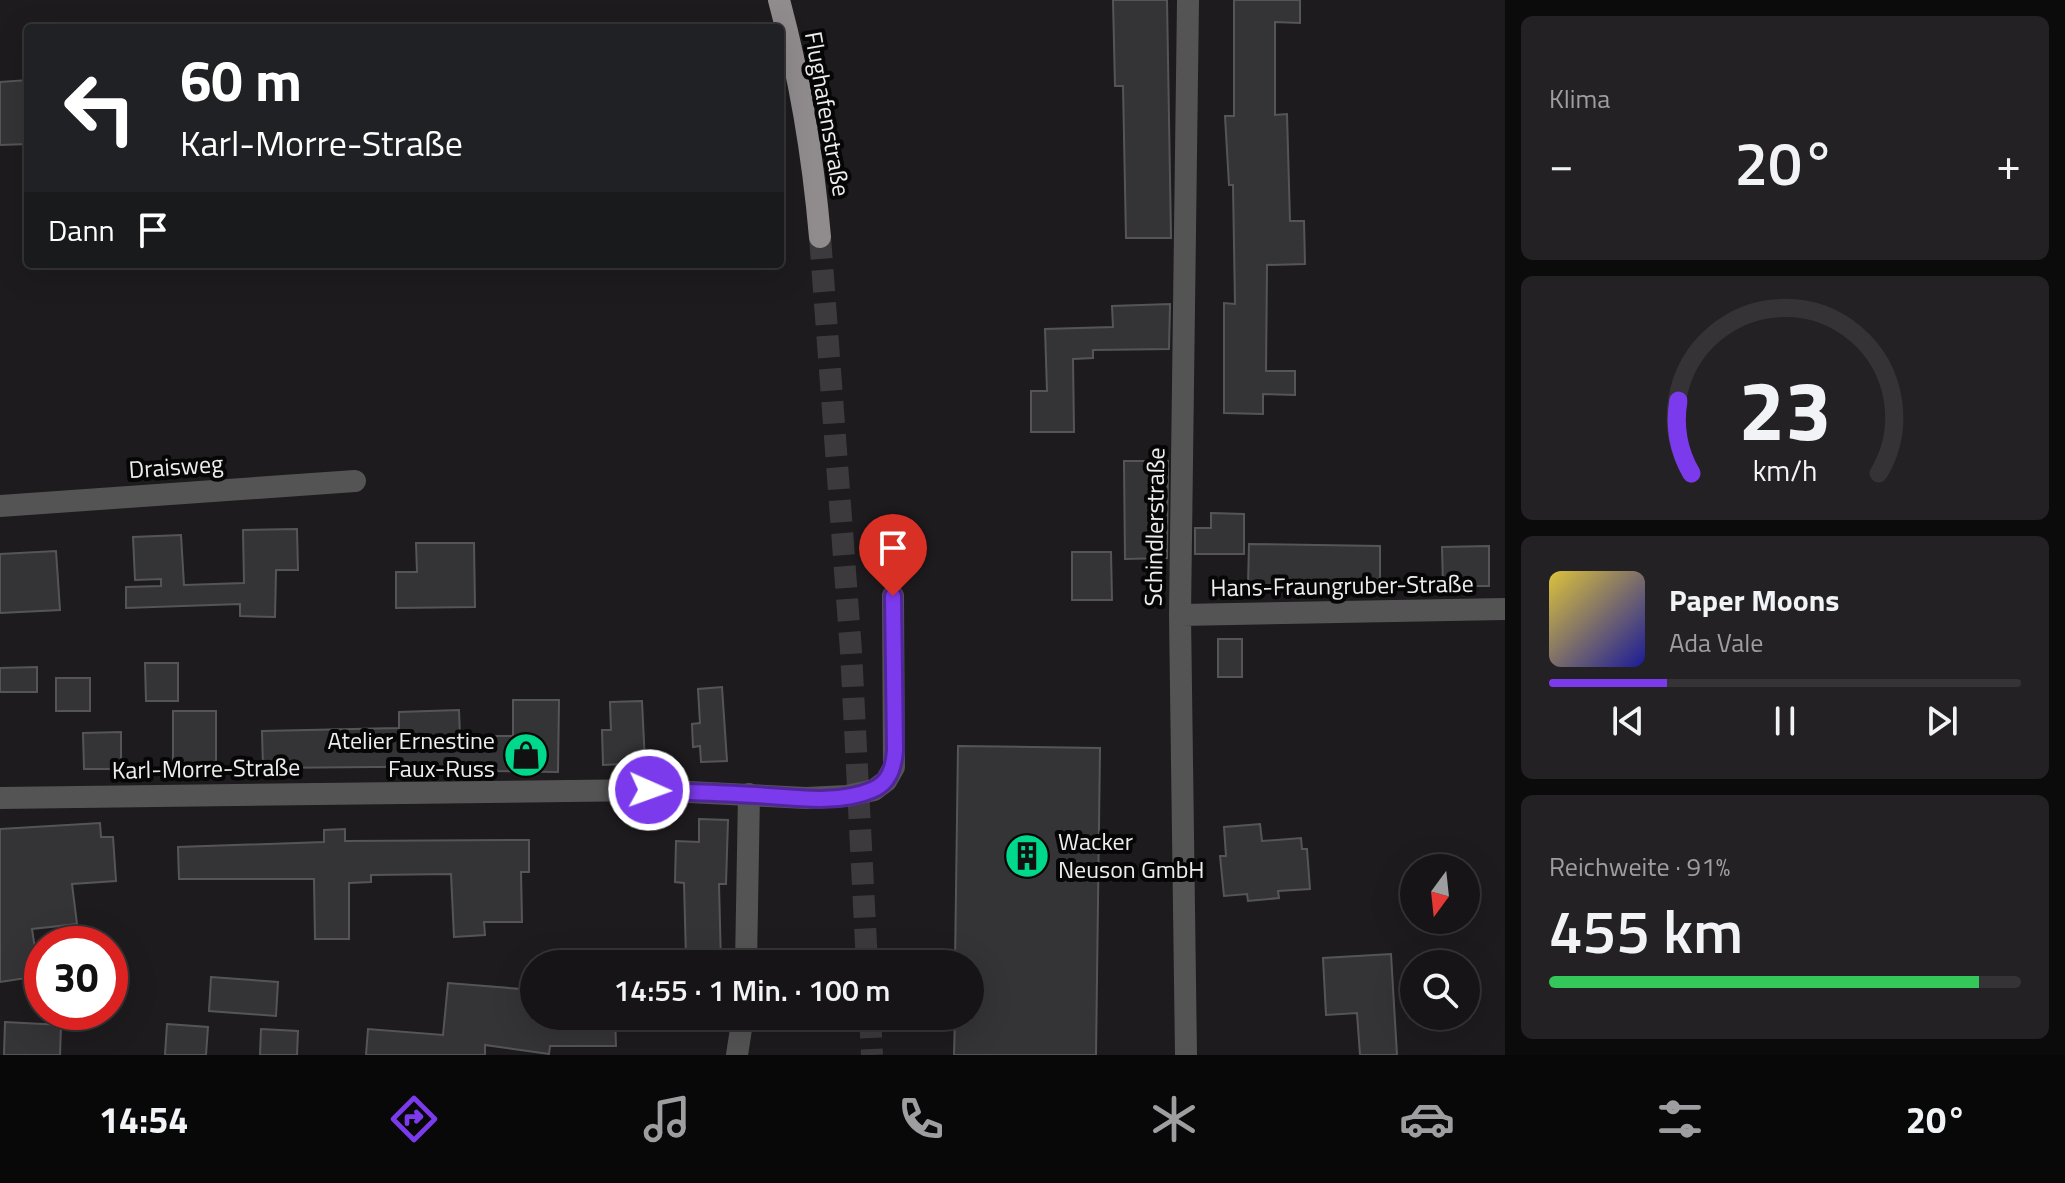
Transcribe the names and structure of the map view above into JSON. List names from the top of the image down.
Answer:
{
  "streets": {
    "main road": ["Flughafenstraße"],
    "street": [
      "Draisweg",
      "Schindlerstraße",
      "Hans-Fraungruber-Straße",
      "Karl-Morre-Straße"
    ]
  },
  "crossings": [
    ["Schindlerstraße", "Hans-Fraungruber-Straße"]
  ],
  "places": {
    "shop": ["Atelier Ernestine Faux-Russ"],
    "building": ["Wacker Neuson GmbH"]
  },
  "north": "bottom",
  "page": {
    "tile": [
      "Klima",
      ["Reichweite · 91%", "455 km"]
    ],
    "turn": ["60 m", "Karl-Morre-Straße"],
    "heat": ["−", "20°", "+"],
    "then": "Dann",
    "song": ["Paper Moons", "Ada Vale"],
    "limit": "30",
    "trip": "14:55 · 1 Min. · 100 m",
    "tabs": ["14:54", "20°"],
    "gauge": ["23", "km/h"]
  }
}
